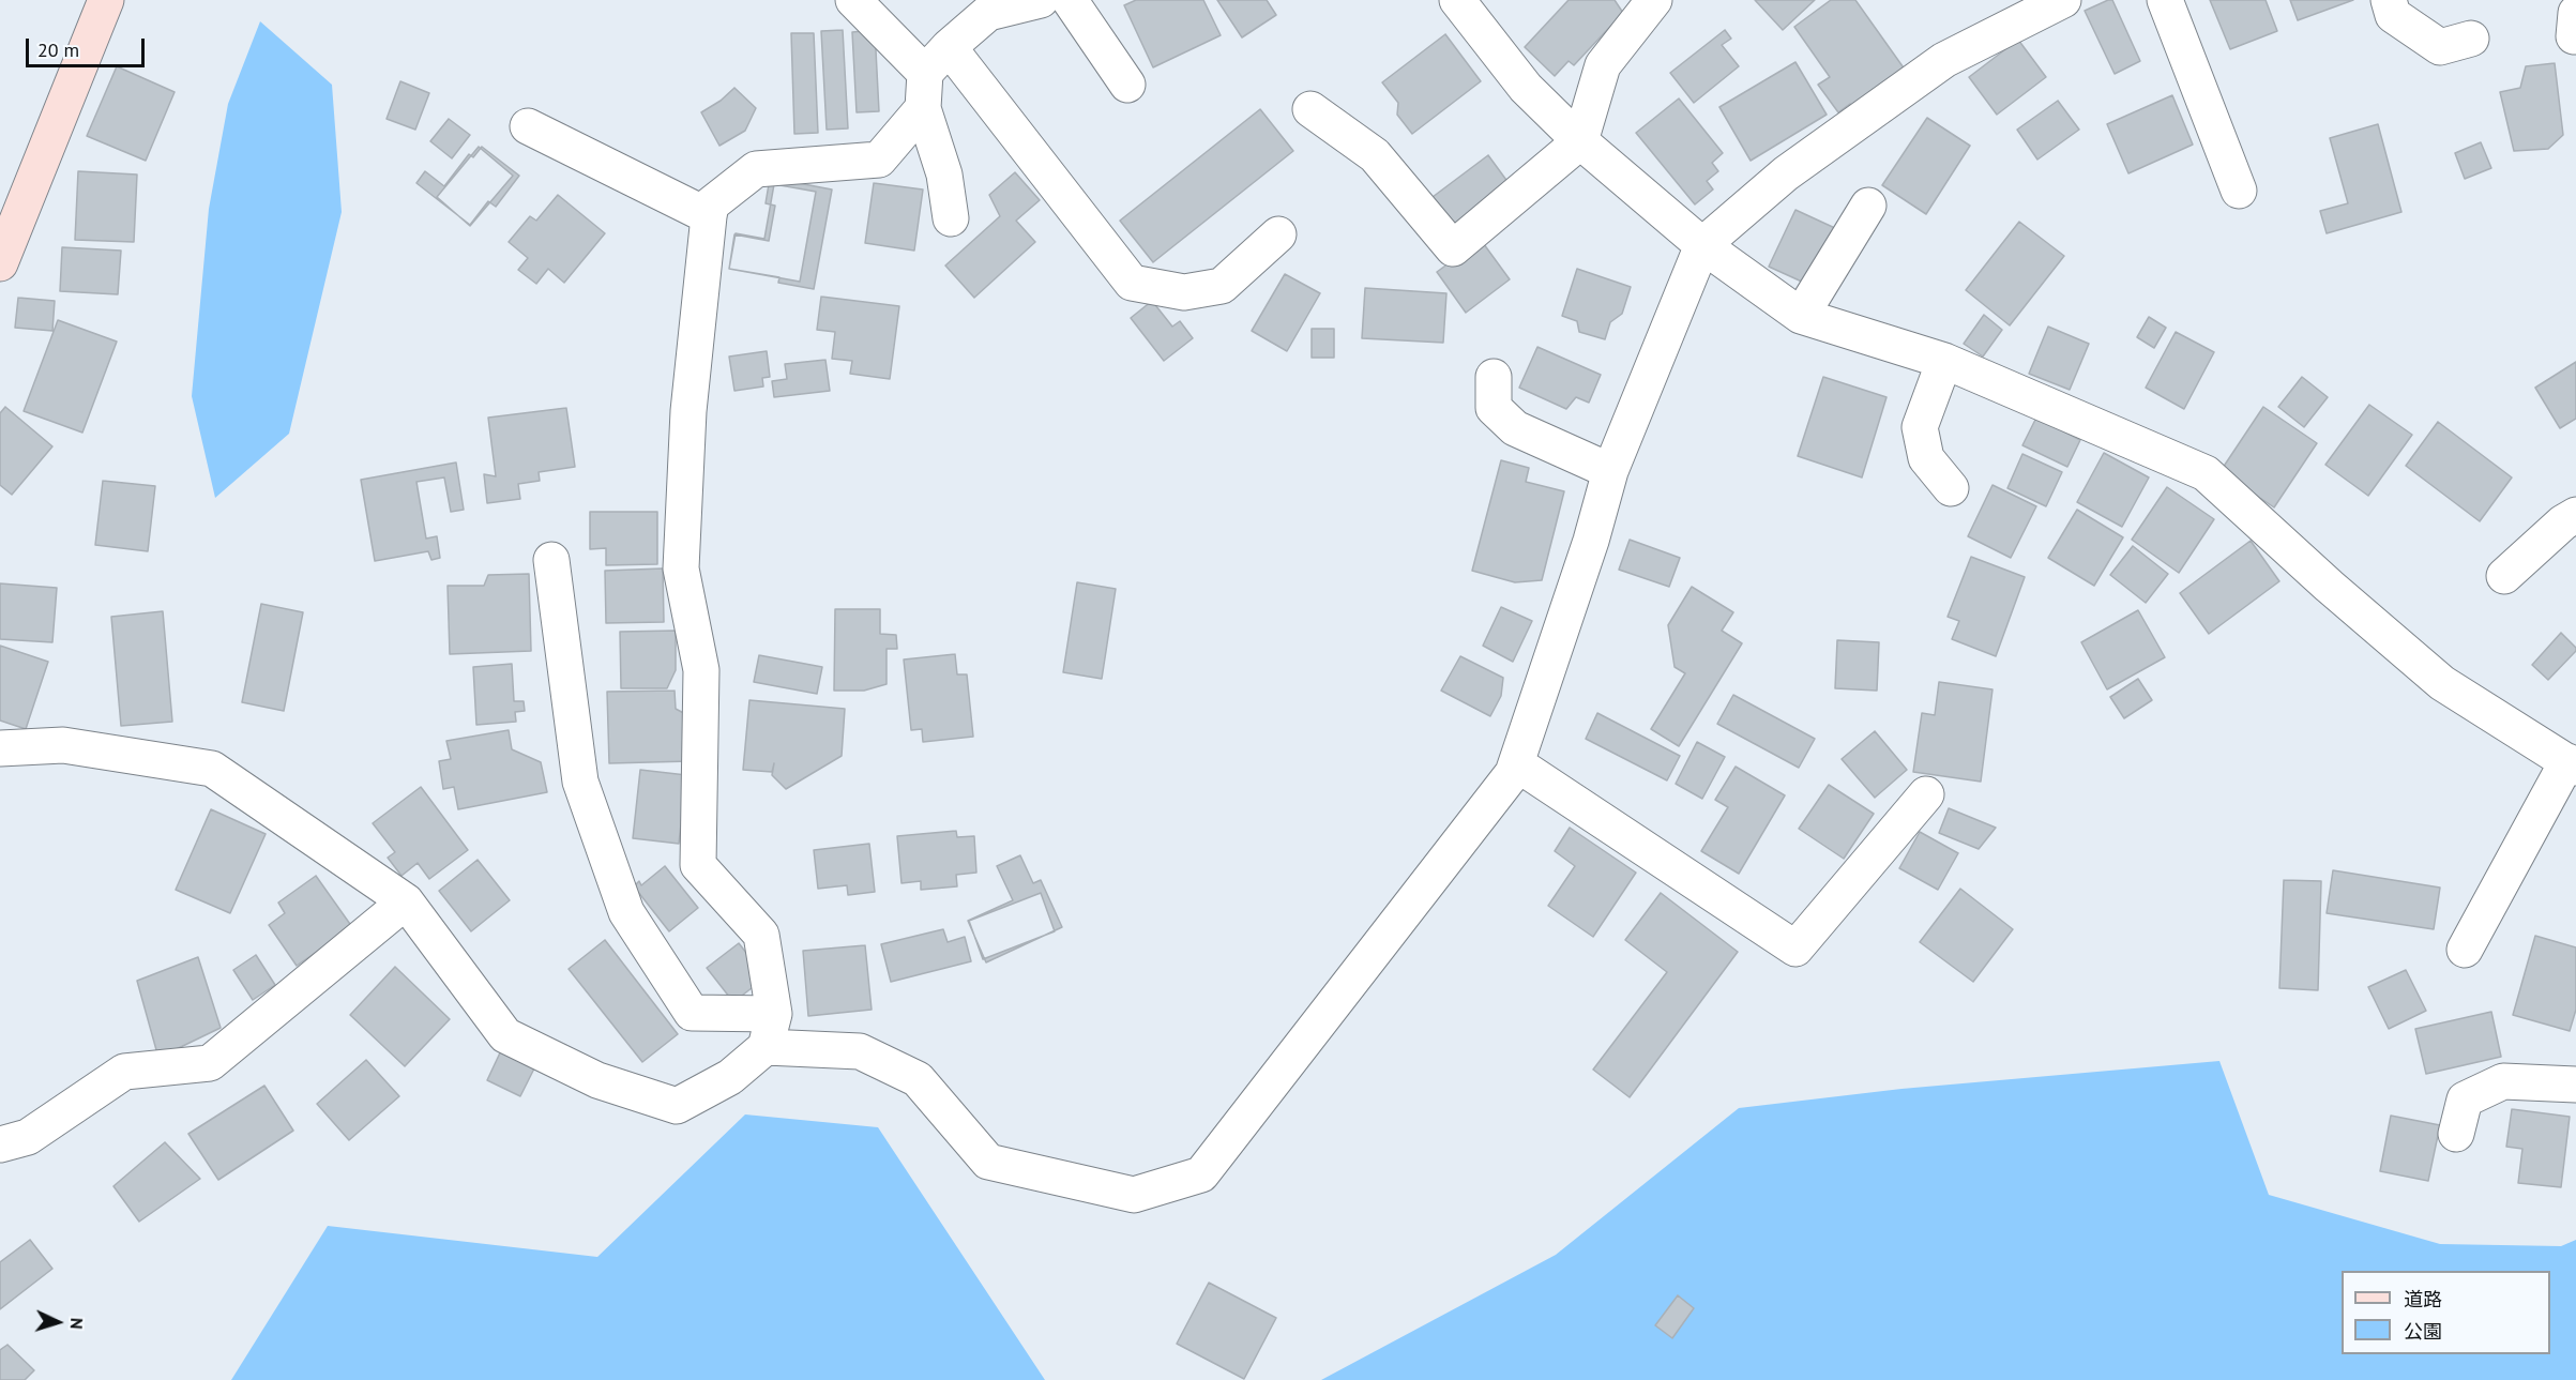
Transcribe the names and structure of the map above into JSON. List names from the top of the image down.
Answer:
{
  "legend": ["道路", "公園"],
  "scale_bar": "20 m",
  "north": "right"
}
